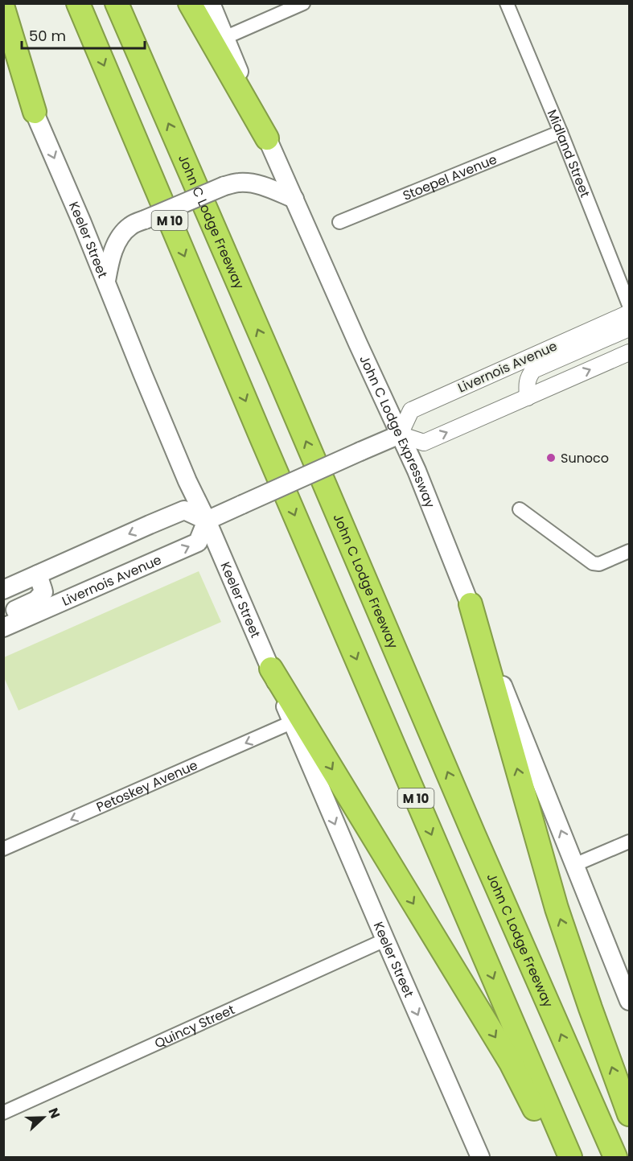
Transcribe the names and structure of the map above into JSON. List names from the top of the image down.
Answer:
{
  "streets": {
    "highway": ["M 10", "John C Lodge Freeway"],
    "main road": ["Keeler Street", "Livernois Avenue", "John C Lodge Expressway"],
    "street": [
      "Midland Street",
      "Stoepel Avenue",
      "Petoskey Avenue",
      "Quincy Street"
    ]
  },
  "crossings": [
    ["Midland Street", "Stoepel Avenue"],
    ["Keeler Street", "Livernois Avenue"],
    ["Keeler Street", "Petoskey Avenue"],
    ["Keeler Street", "Quincy Street"],
    ["Livernois Avenue", "John C Lodge Expressway"]
  ],
  "one_way": ["Keeler Street", "Livernois Avenue", "Petoskey Avenue"],
  "places": ["Sunoco"],
  "scale_bar": "50 m",
  "north": "right"
}
